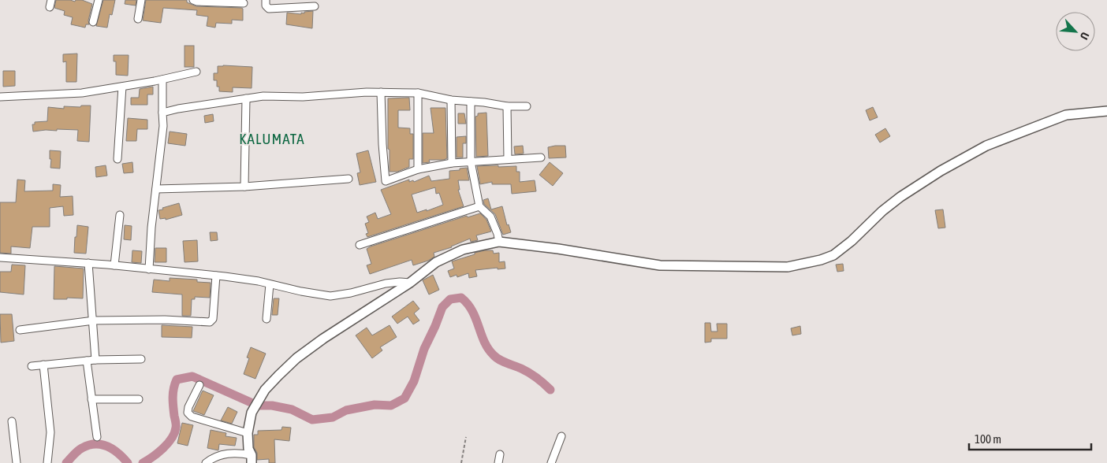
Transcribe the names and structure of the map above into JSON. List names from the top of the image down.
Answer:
{
  "districts": ["KALUMATA"],
  "scale_bar": "100 m",
  "north": "bottom right"
}
